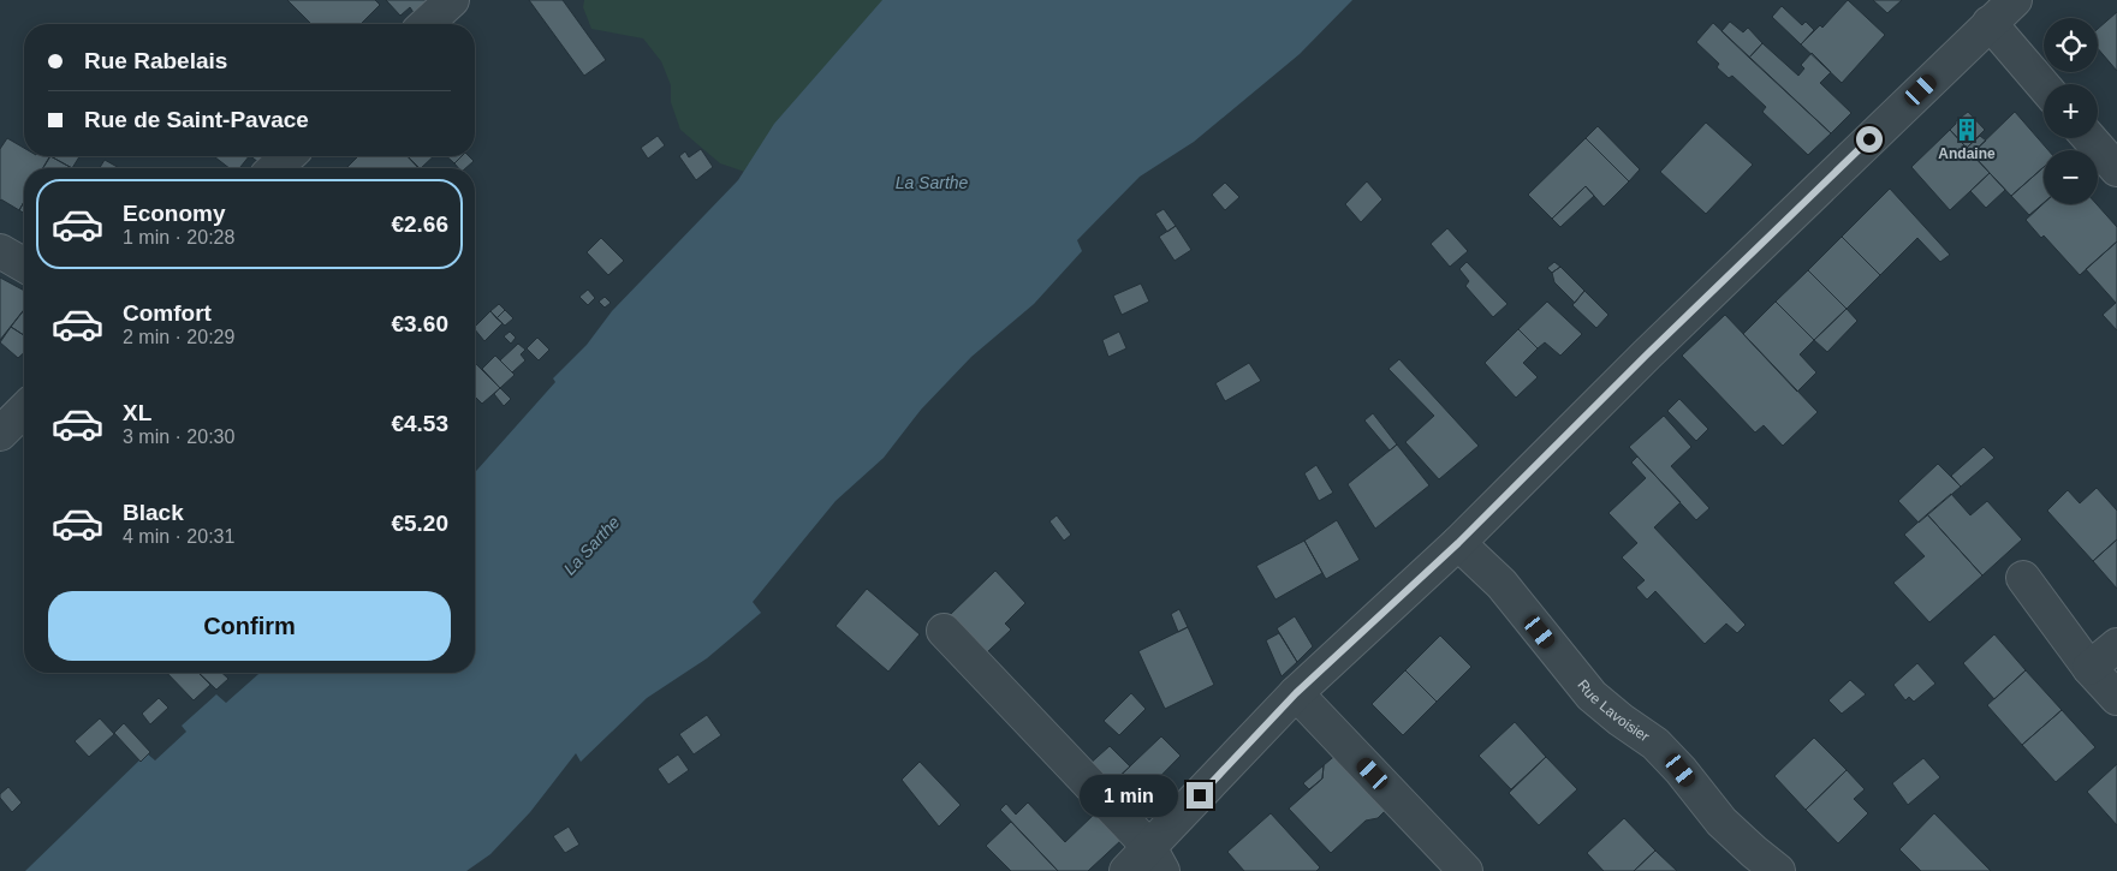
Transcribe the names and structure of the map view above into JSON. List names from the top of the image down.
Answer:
{
  "streets": {
    "street": ["Rue Lavoisier"]
  },
  "water": ["La Sarthe"],
  "places": {
    "building": ["Andaine"]
  },
  "page": {
    "map_buttons": ["+", "−"],
    "banner": ["Rue Rabelais", "Rue de Saint-Pavace"],
    "list": [
      {
        "name": "Economy",
        "note": "1 min · 20:28",
        "value": "€2.66"
      },
      {
        "name": "Comfort",
        "note": "2 min · 20:29",
        "value": "€3.60"
      },
      {
        "name": "XL",
        "note": "3 min · 20:30",
        "value": "€4.53"
      },
      {
        "name": "Black",
        "note": "4 min · 20:31",
        "value": "€5.20"
      }
    ],
    "buttons": "Confirm",
    "bubble": "1 min"
  }
}
